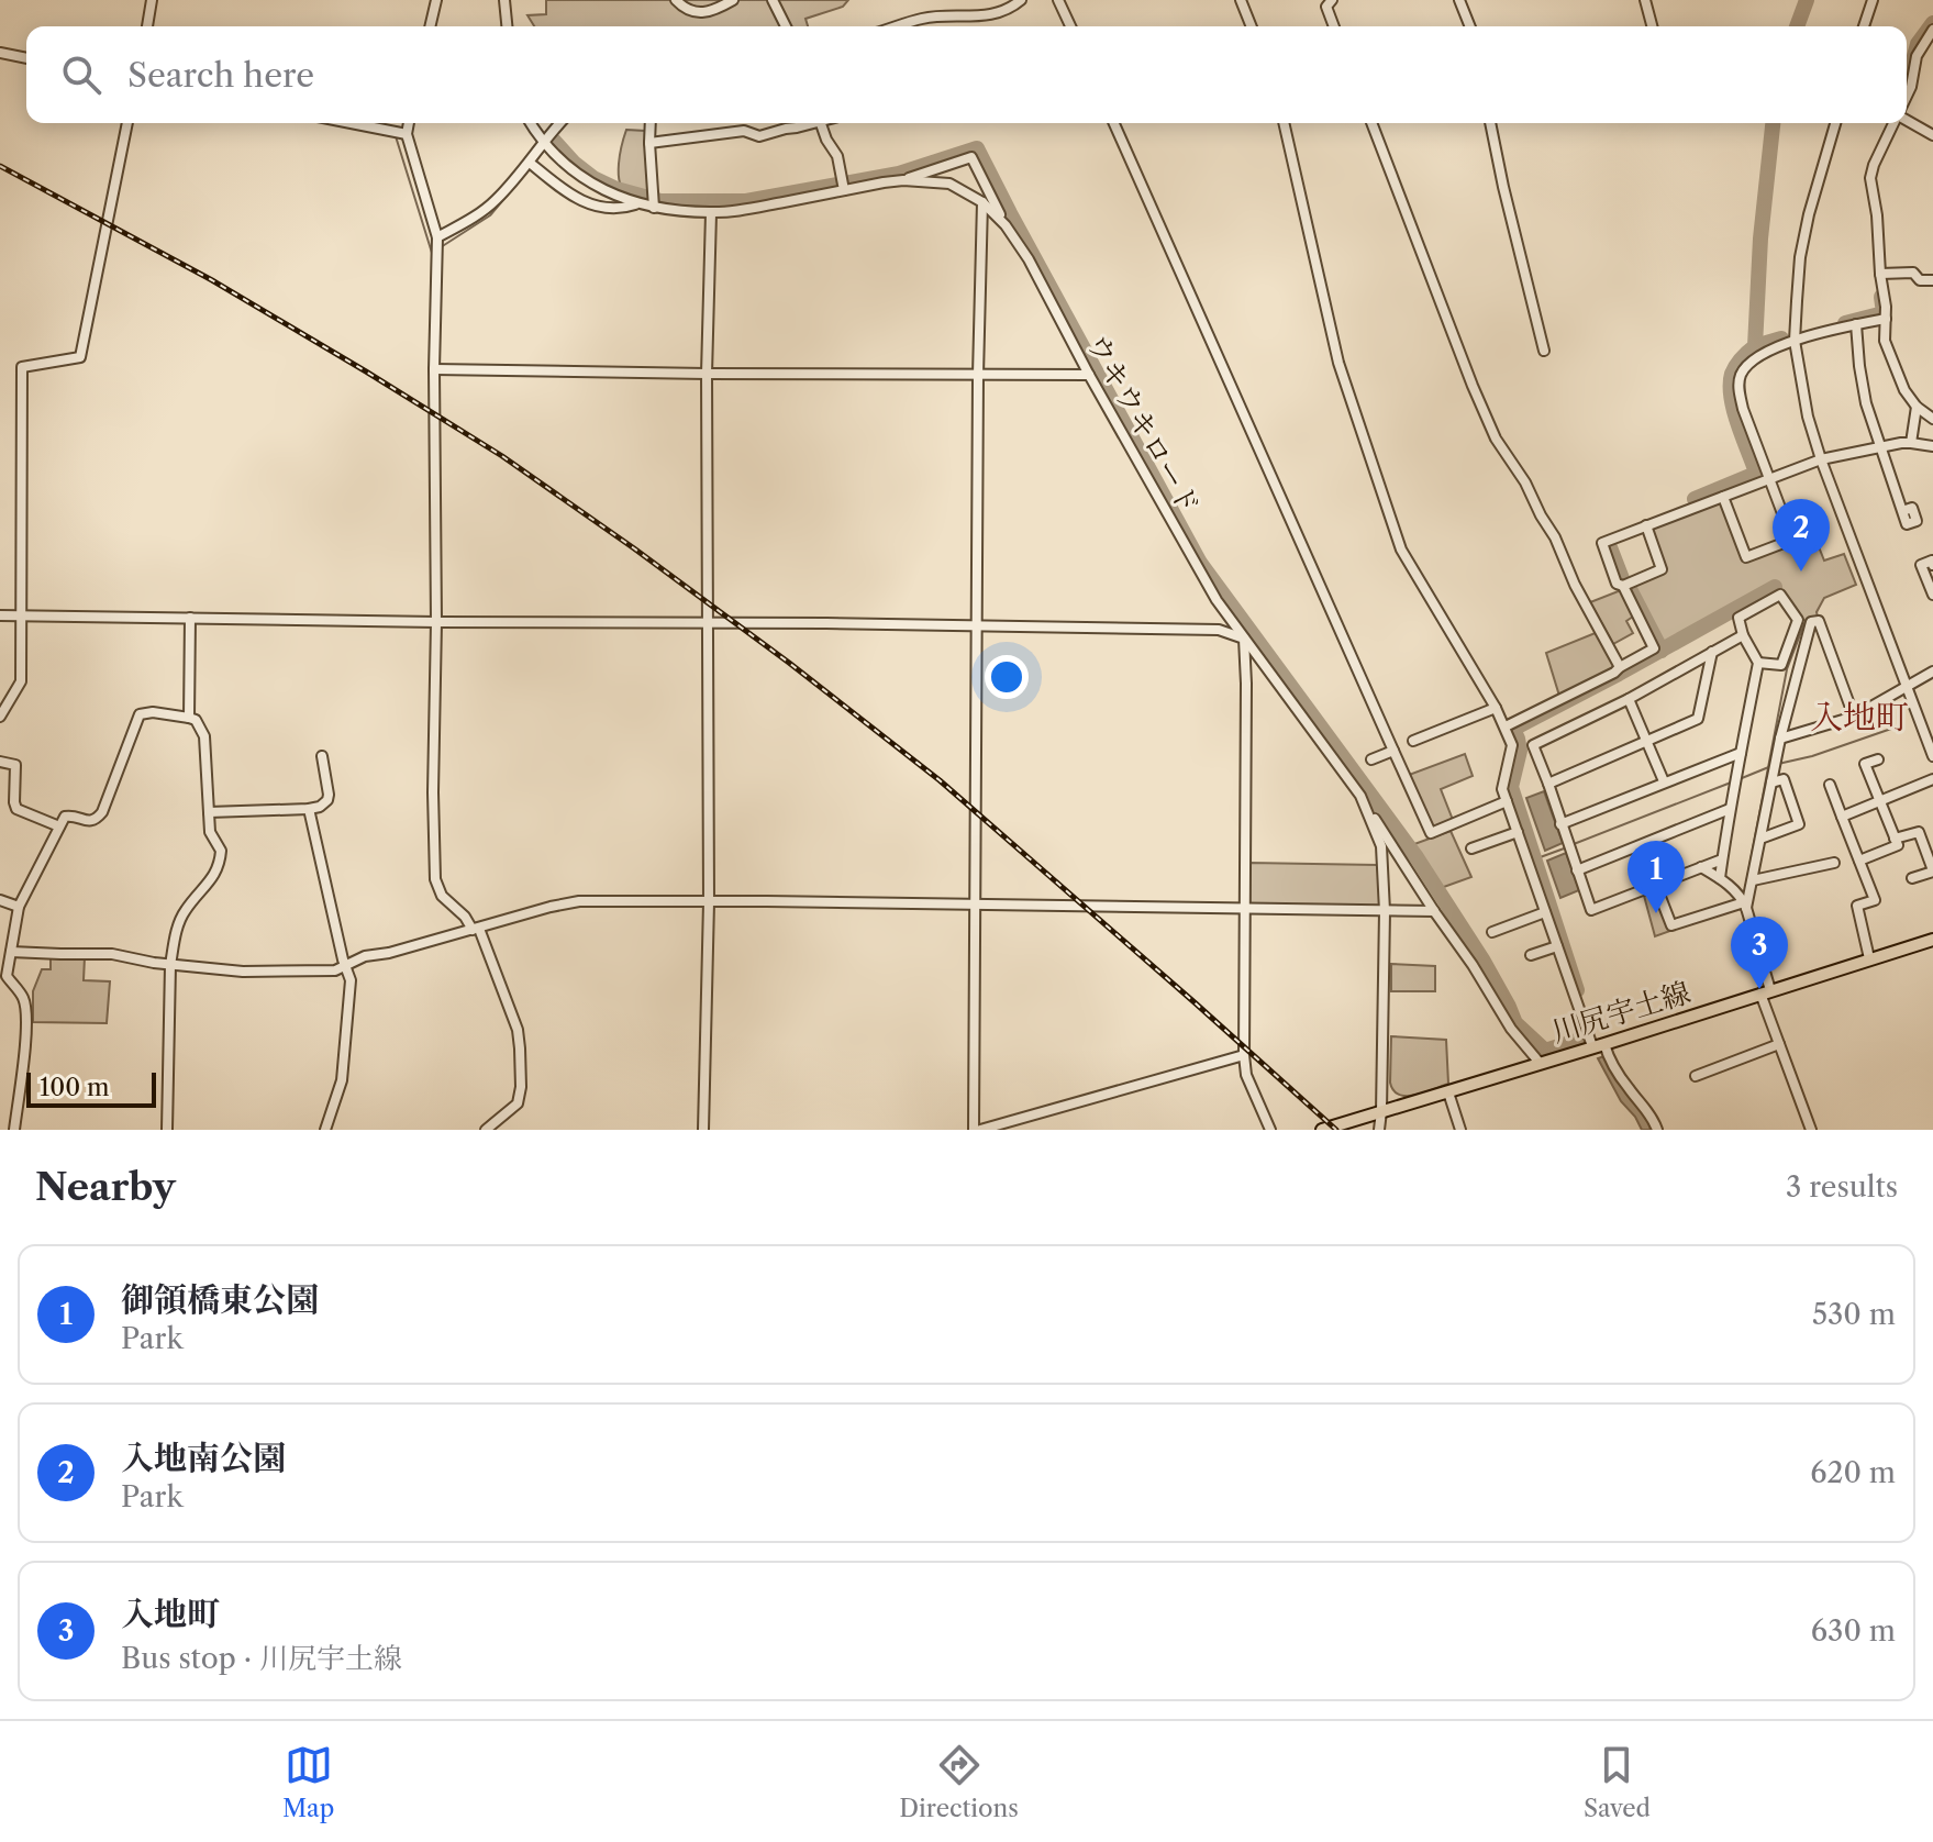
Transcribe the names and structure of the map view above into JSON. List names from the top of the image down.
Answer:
{
  "streets": {
    "main road": ["川尻宇土線"],
    "street": ["ウキウキロード"]
  },
  "crossings": [
    ["ウキウキロード", "川尻宇土線"]
  ],
  "districts": ["入地町"],
  "scale_bar": "100 m",
  "page": {
    "search": "Search here",
    "pins": ["2", "1", "3"],
    "scale": "100 m",
    "heading": ["Nearby", "3 results"],
    "list": [
      {
        "mark": "1",
        "name": "御領橋東公園",
        "note": "Park",
        "value": "530 m"
      },
      {
        "mark": "2",
        "name": "入地南公園",
        "note": "Park",
        "value": "620 m"
      },
      {
        "mark": "3",
        "name": "入地町",
        "note": "Bus stop · 川尻宇土線",
        "value": "630 m"
      }
    ],
    "nav": ["Map", "Directions", "Saved"]
  }
}
